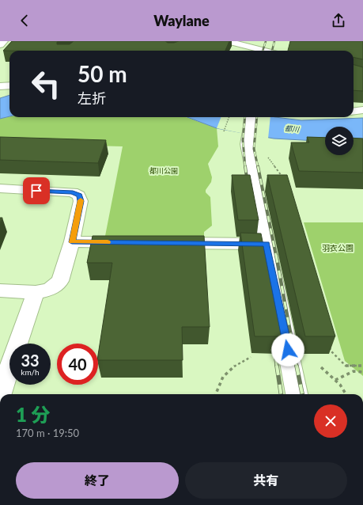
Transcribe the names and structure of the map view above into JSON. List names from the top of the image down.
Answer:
{
  "water": ["都川"],
  "parks": ["都川公園", "羽衣公園"],
  "page": {
    "header": "Waylane",
    "turn": ["50 m", "左折"],
    "speed": "33 km/h",
    "limit": "40",
    "heading": ["1 分", "170 m · 19:50"],
    "buttons": ["終了", "共有"]
  }
}
